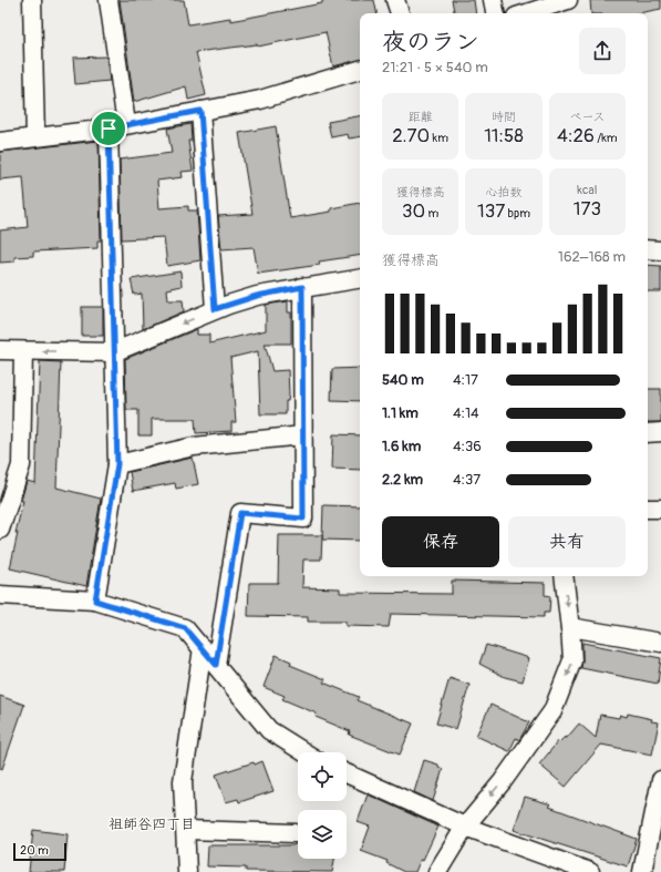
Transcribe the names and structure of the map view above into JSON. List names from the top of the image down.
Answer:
{
  "districts": ["祖師谷四丁目"],
  "scale_bar": "20 m",
  "page": {
    "heading": ["夜のラン", "21:21 · 5 × 540 m"],
    "stats": [
      ["距離", "2.70 km"],
      ["時間", "11:58"],
      ["ペース", "4:26 /km"],
      ["獲得標高", "30 m"],
      ["心拍数", "137 bpm"],
      ["kcal", "173"]
    ],
    "chart": ["獲得標高", "162–168 m"],
    "list": [
      {
        "name": "540 m",
        "note": "4:17"
      },
      {
        "name": "1.1 km",
        "note": "4:14"
      },
      {
        "name": "1.6 km",
        "note": "4:36"
      },
      {
        "name": "2.2 km",
        "note": "4:37"
      }
    ],
    "buttons": ["保存", "共有"],
    "scale": "20 m"
  }
}
